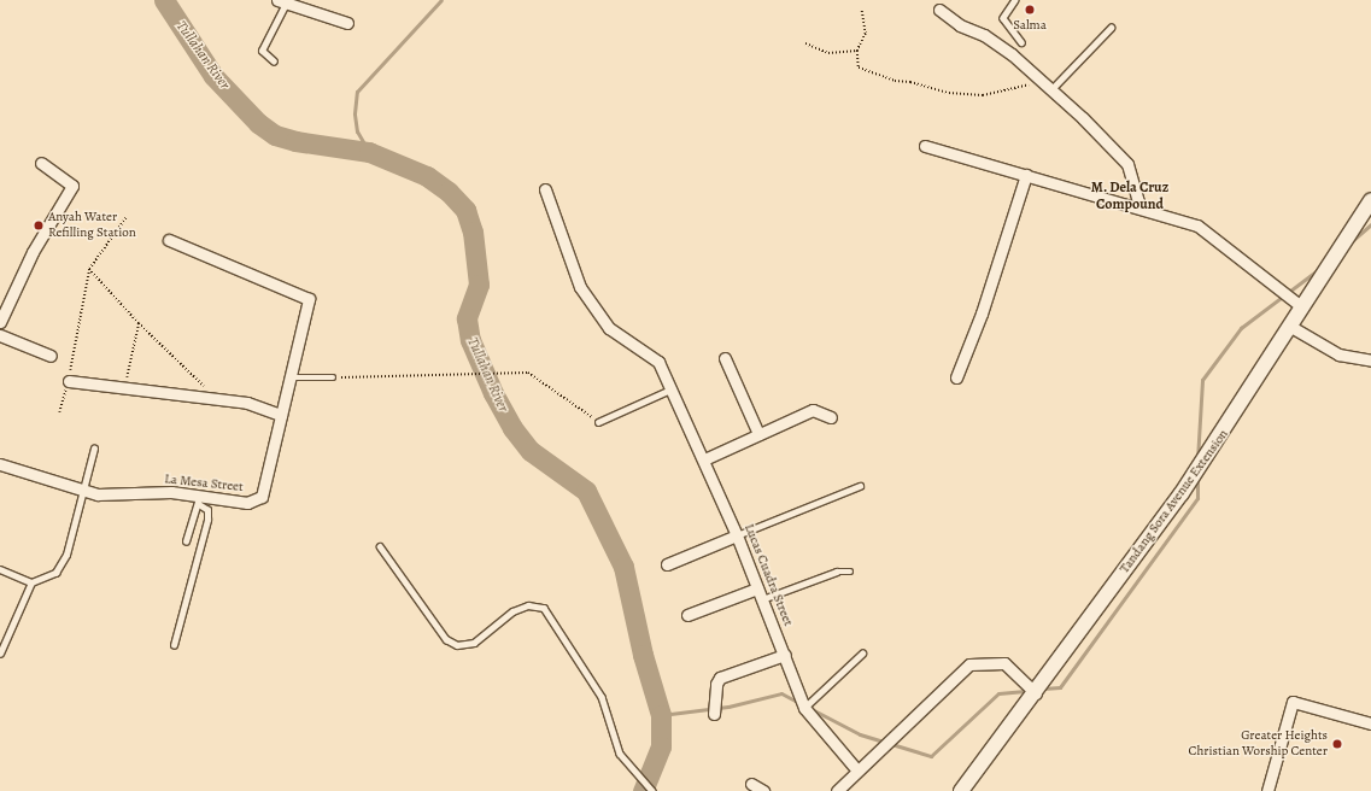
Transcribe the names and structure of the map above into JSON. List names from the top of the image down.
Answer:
{
  "streets": {
    "main road": ["Tandang Sora Avenue Extension"],
    "street": ["La Mesa Street", "Lucas Cuadra Street"]
  },
  "districts": ["M. Dela Cruz Compound"],
  "water": ["Tullahan River"],
  "places": ["Salma", "Anyah Water Refilling Station", "Greater Heights Christian Worship Center"]
}
